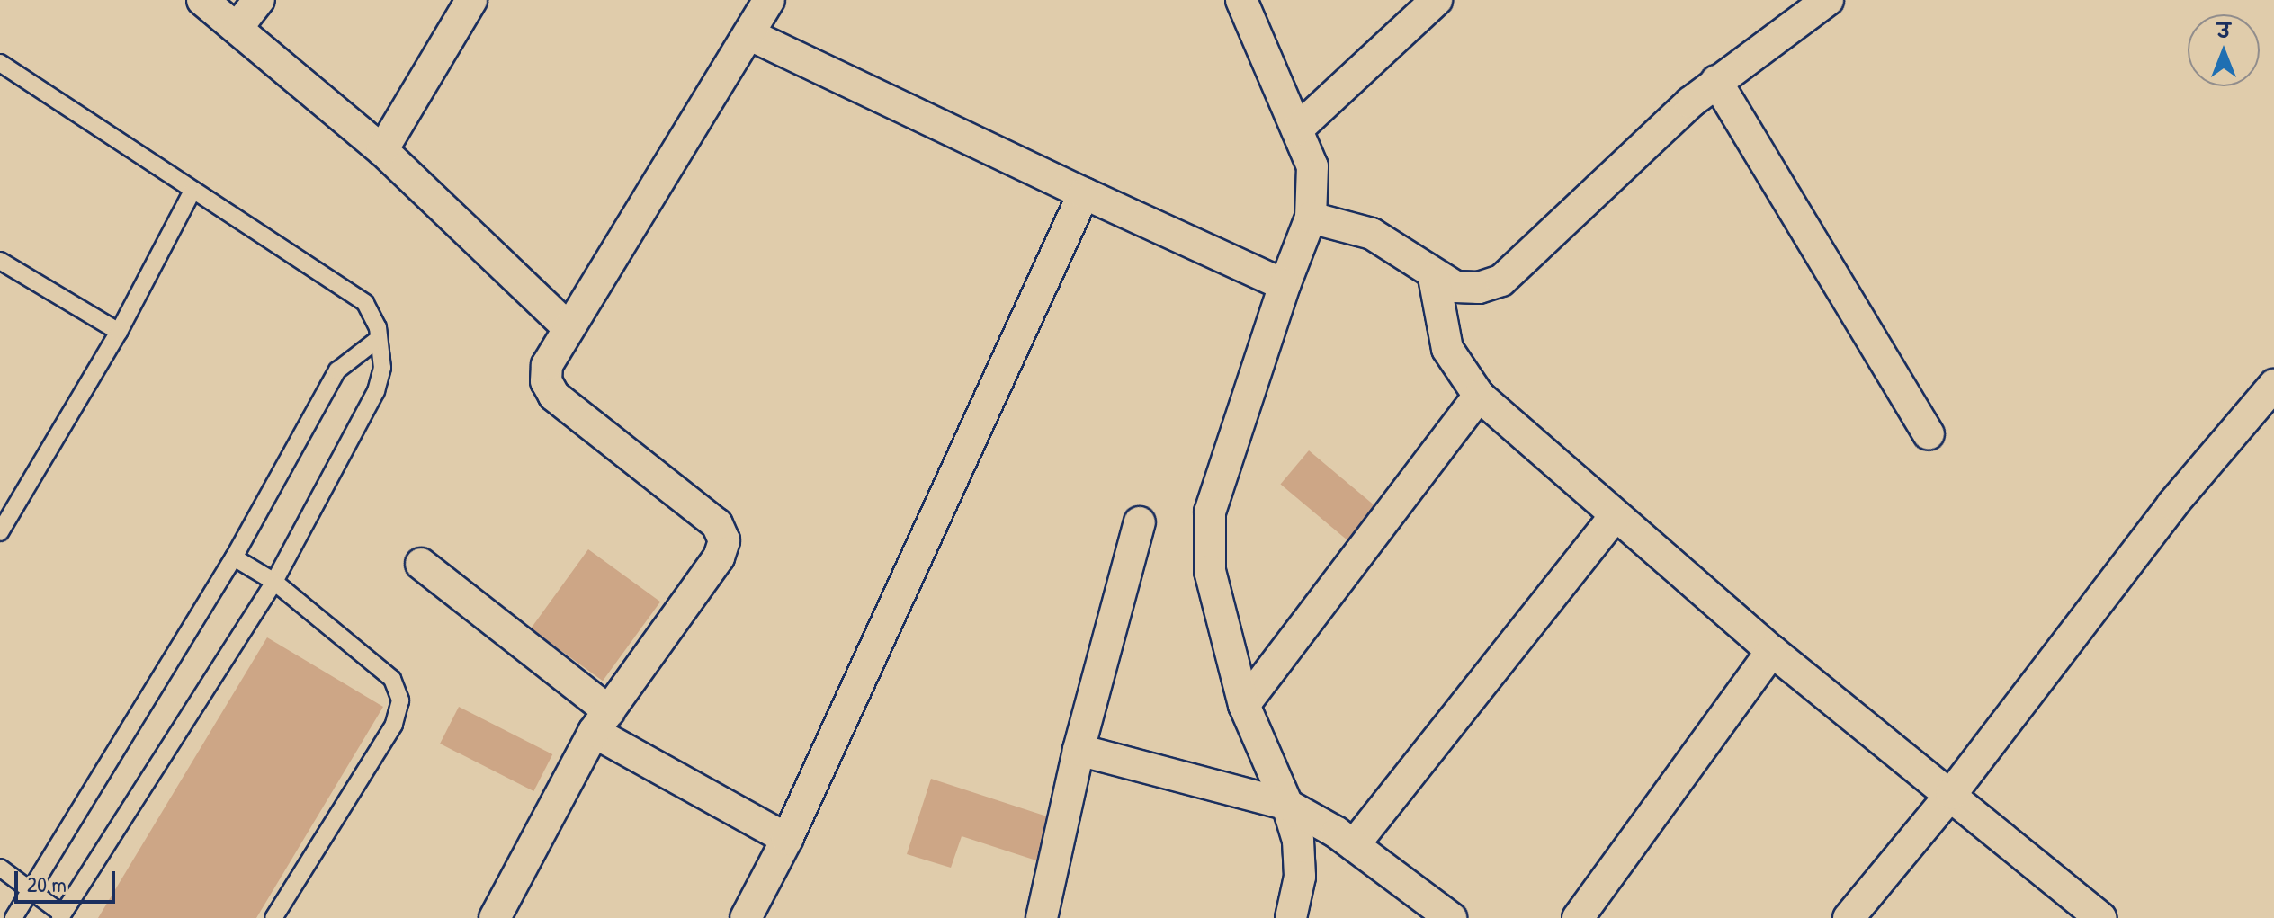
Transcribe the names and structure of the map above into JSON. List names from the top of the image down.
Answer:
{
  "scale_bar": "20 m",
  "north": "top"
}
